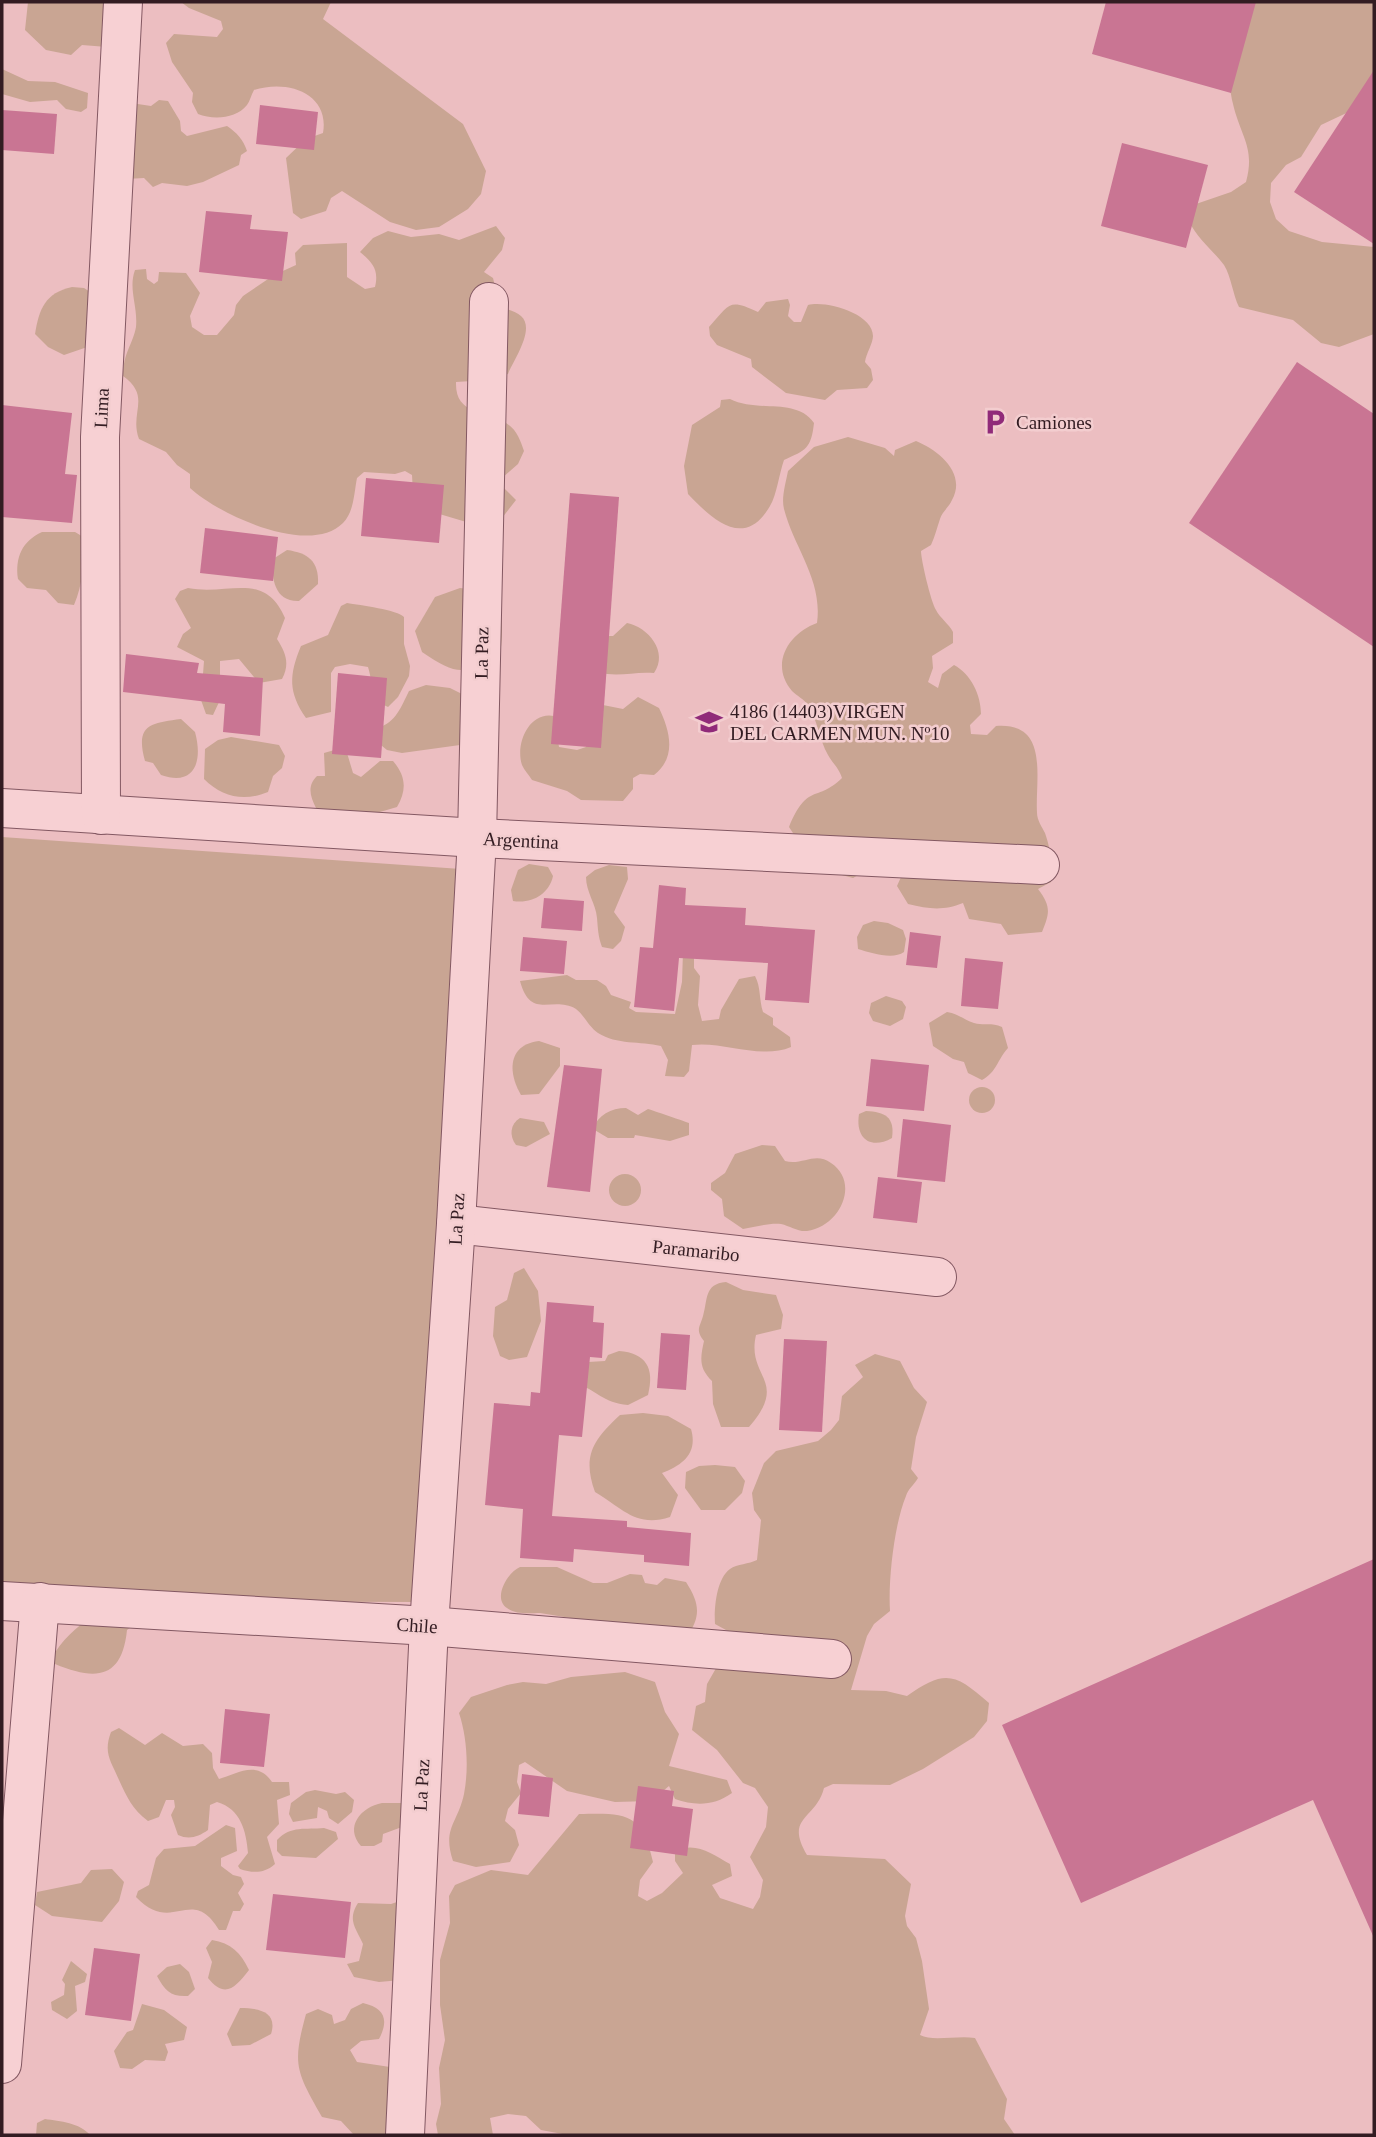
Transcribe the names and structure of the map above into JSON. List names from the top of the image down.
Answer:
{
  "streets": {
    "street": [
      "Lima",
      "La Paz",
      "Argentina",
      "Paramaribo",
      "Chile"
    ]
  },
  "crossings": [
    ["Lima", "Argentina"],
    ["La Paz", "Argentina"],
    ["La Paz", "Paramaribo"],
    ["La Paz", "Chile"]
  ],
  "places": {
    "parking": ["Camiones"],
    "school or university": ["4186 (14403)VIRGEN DEL CARMEN MUN. Nº10"]
  }
}
